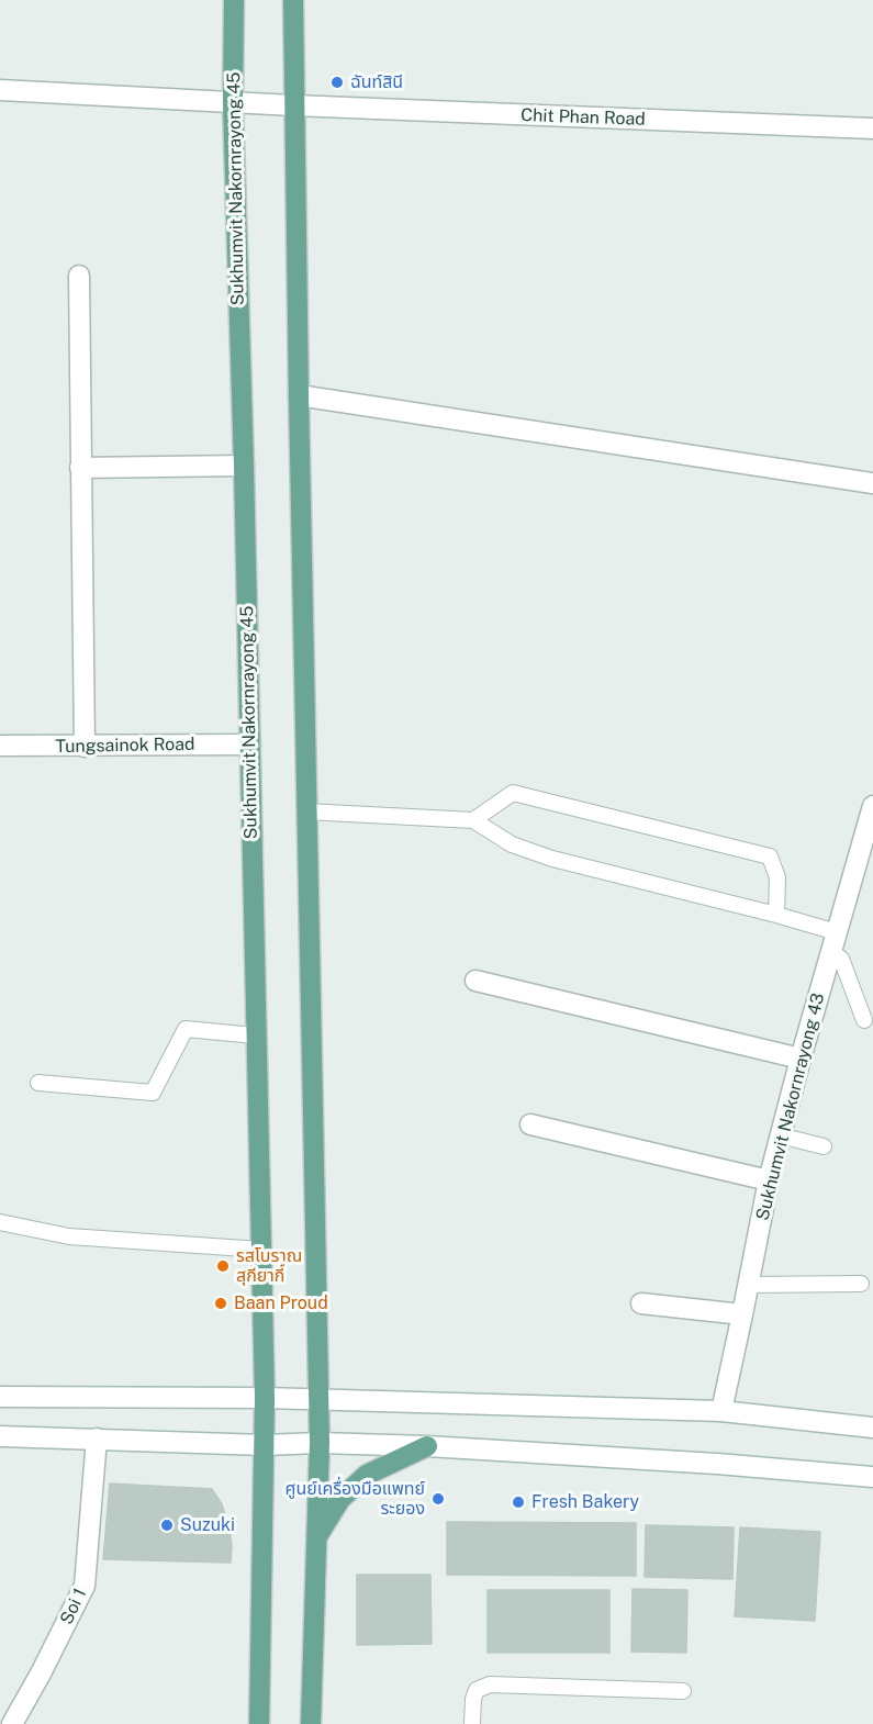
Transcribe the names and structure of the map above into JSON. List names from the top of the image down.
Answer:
{
  "streets": {
    "main road": ["Sukhumvit Nakornrayong 45"],
    "street": [
      "Chit Phan Road",
      "Tungsainok Road",
      "Sukhumvit Nakornrayong 43",
      "Soi 1"
    ]
  },
  "crossings": [
    ["Chit Phan Road", "Sukhumvit Nakornrayong 45"],
    ["Sukhumvit Nakornrayong 45", "Tungsainok Road"]
  ],
  "places": [
    "ฉันท์สินี",
    "รสโบราณ สุกียากี์",
    "Baan Proud",
    "ศูนย์เครื่องมือแพทย์ ระยอง",
    "Fresh Bakery",
    "Suzuki"
  ]
}
